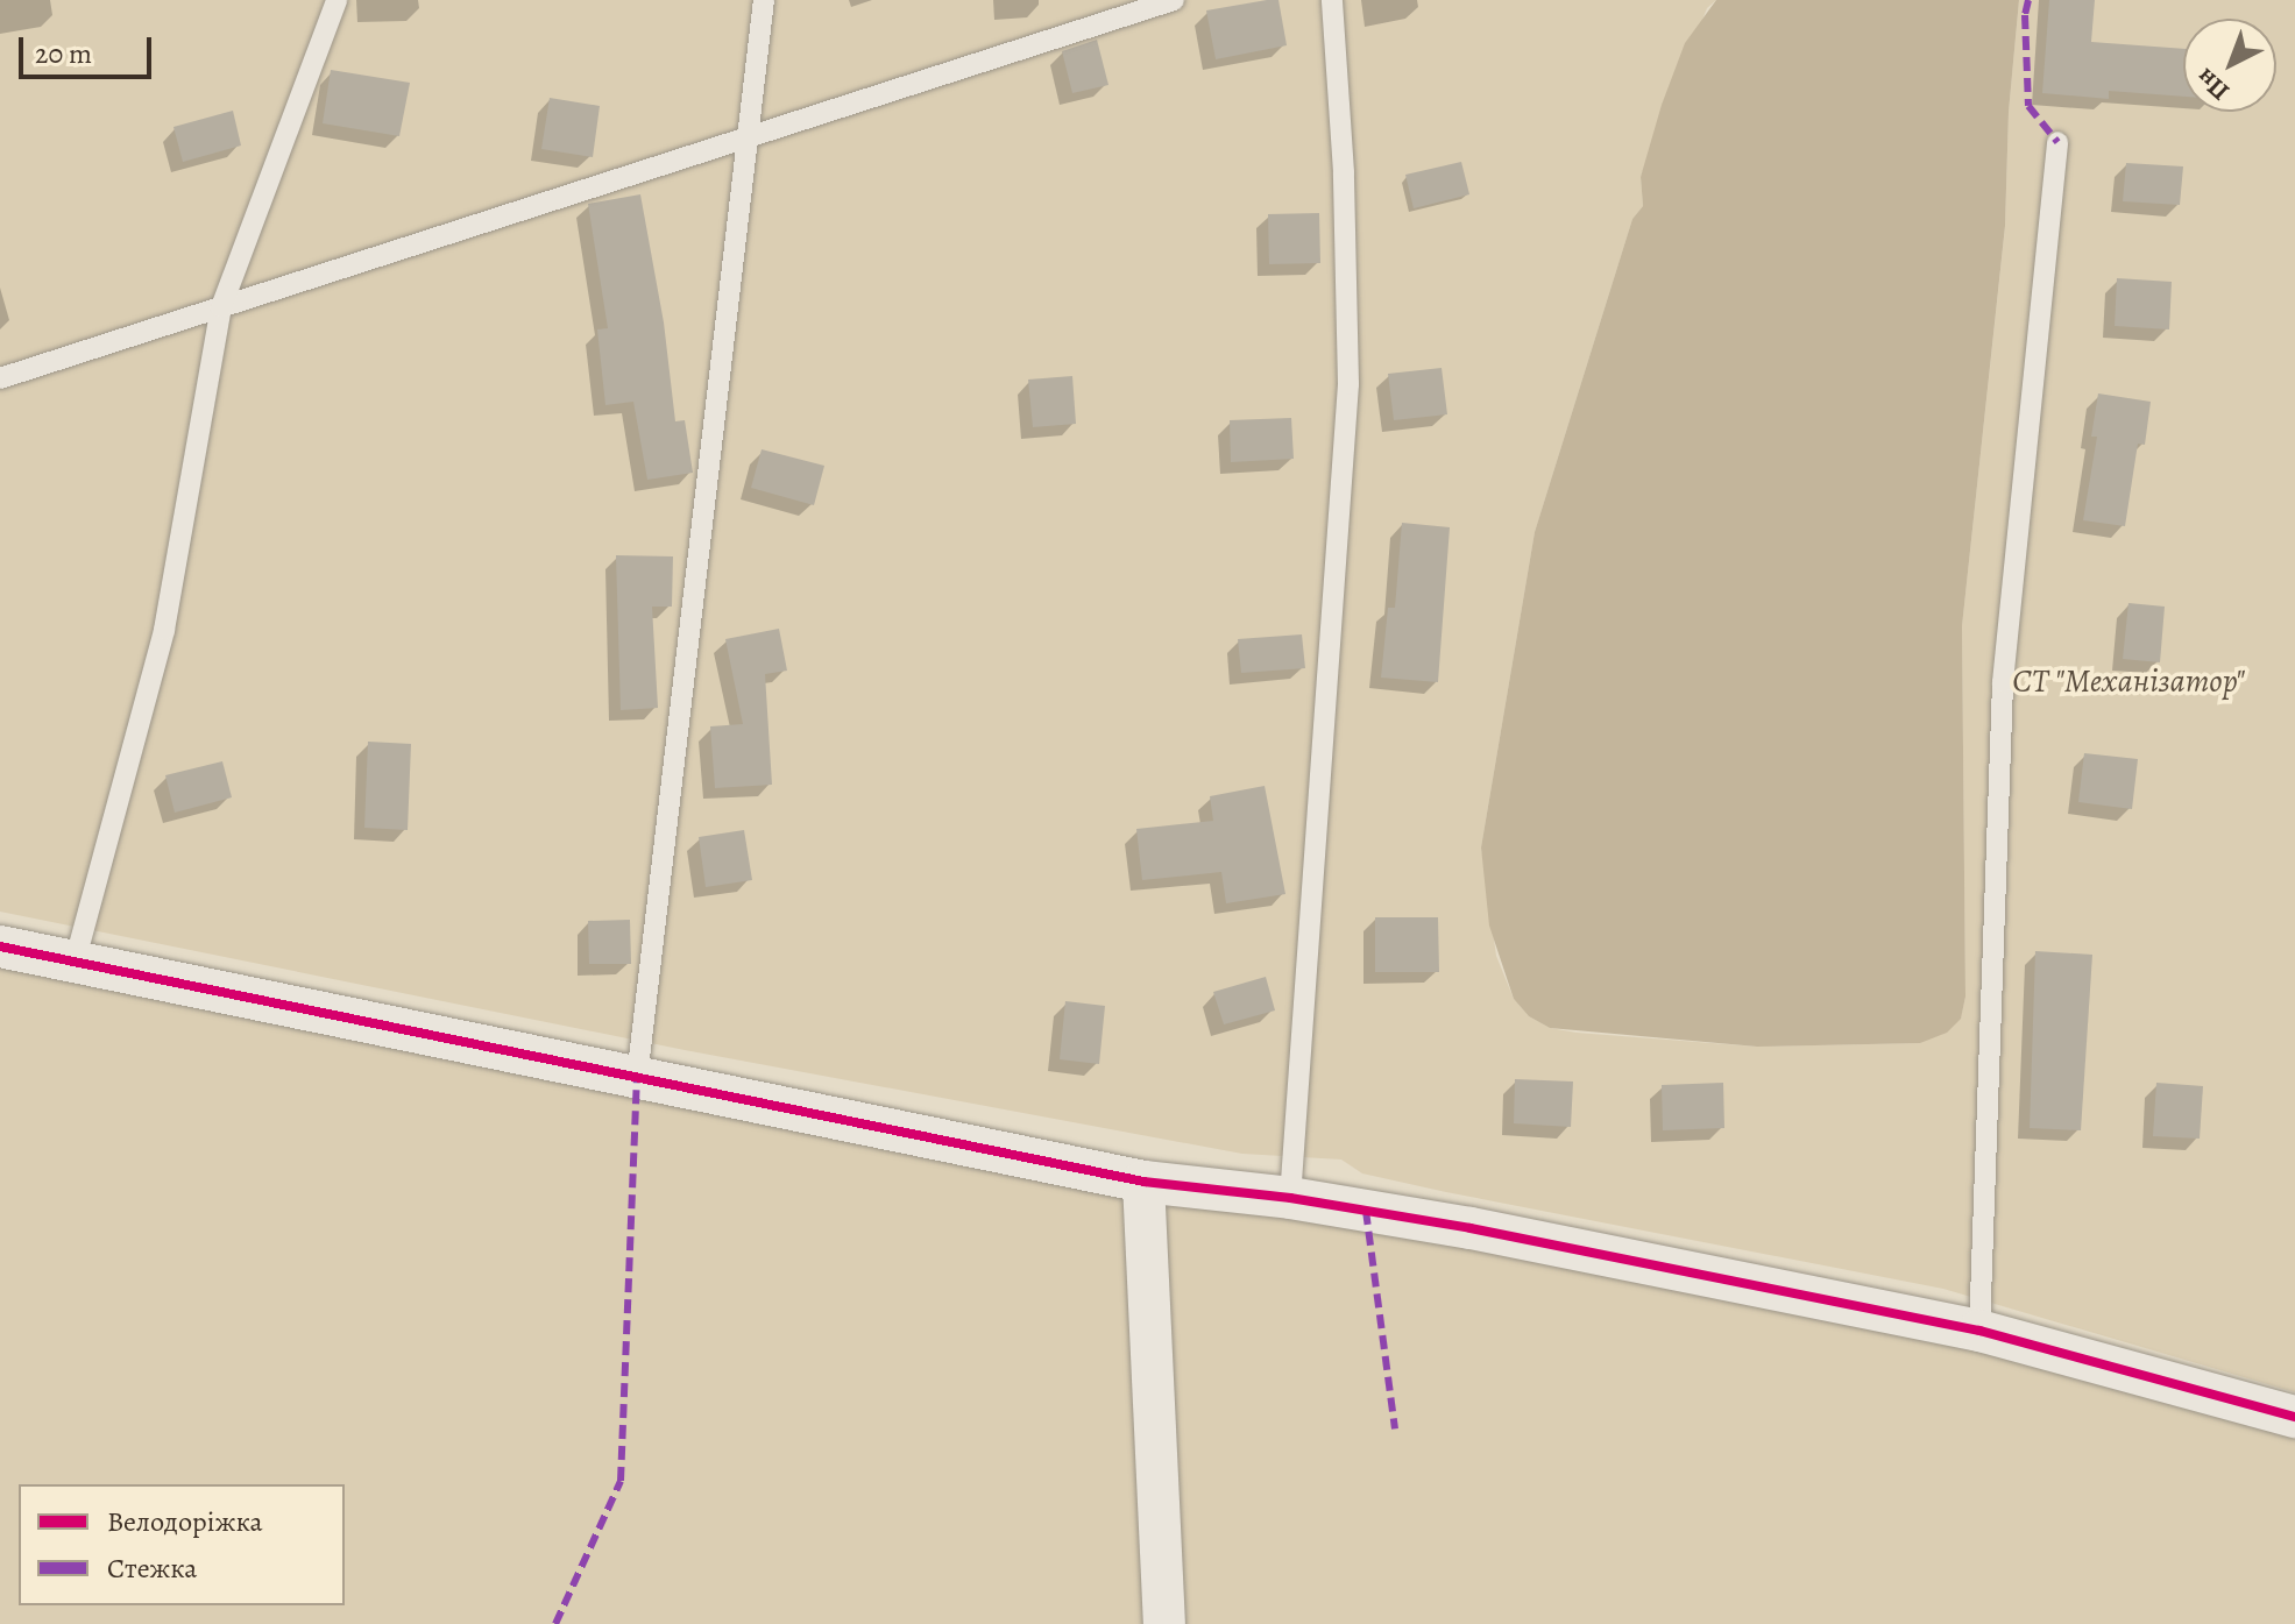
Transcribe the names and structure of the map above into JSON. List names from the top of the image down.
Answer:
{
  "parks": ["СТ \"Механізатор\""],
  "legend": ["Велодоріжка", "Стежка"],
  "scale_bar": "20 m",
  "north": "bottom left"
}
